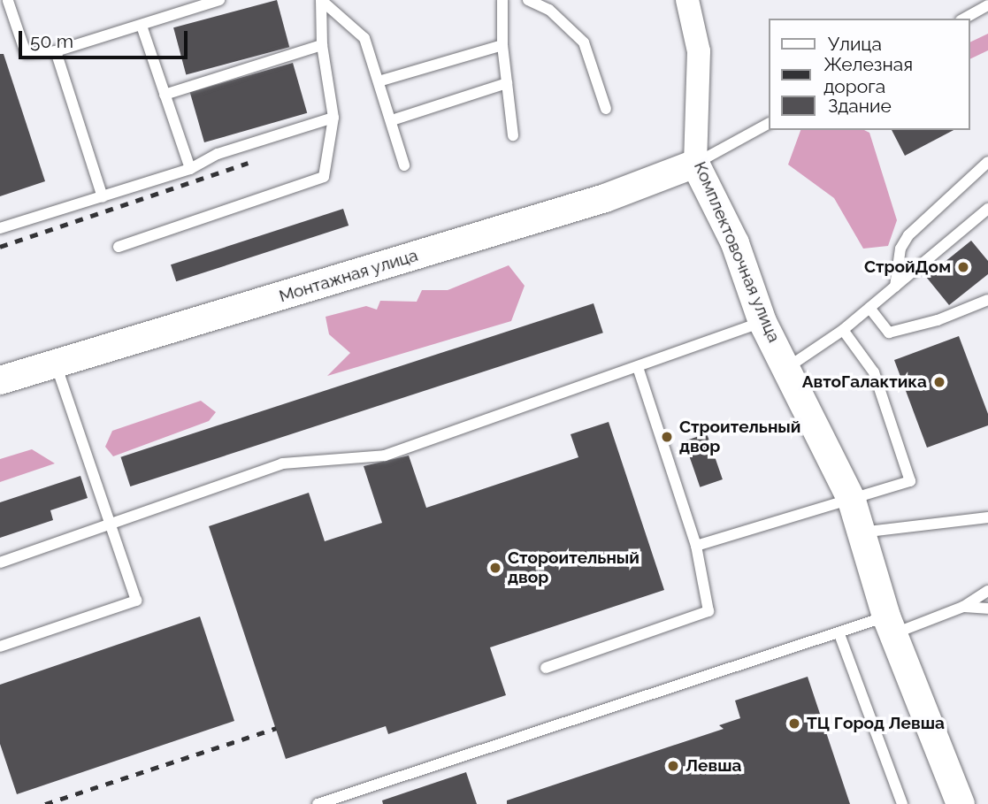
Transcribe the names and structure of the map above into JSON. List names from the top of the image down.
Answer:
{
  "streets": {
    "street": ["Комплектовочная улица", "Монтажная улица"]
  },
  "crossings": [
    ["Комплектовочная улица", "Монтажная улица"]
  ],
  "places": [
    "СтройДом",
    "АвтоГалактика",
    "Строительный двор",
    "Стороительный двор",
    "ТЦ Город Левша",
    "Левша"
  ],
  "legend": ["Улица", "Железная дорога", "Здание"],
  "scale_bar": "50 m"
}
